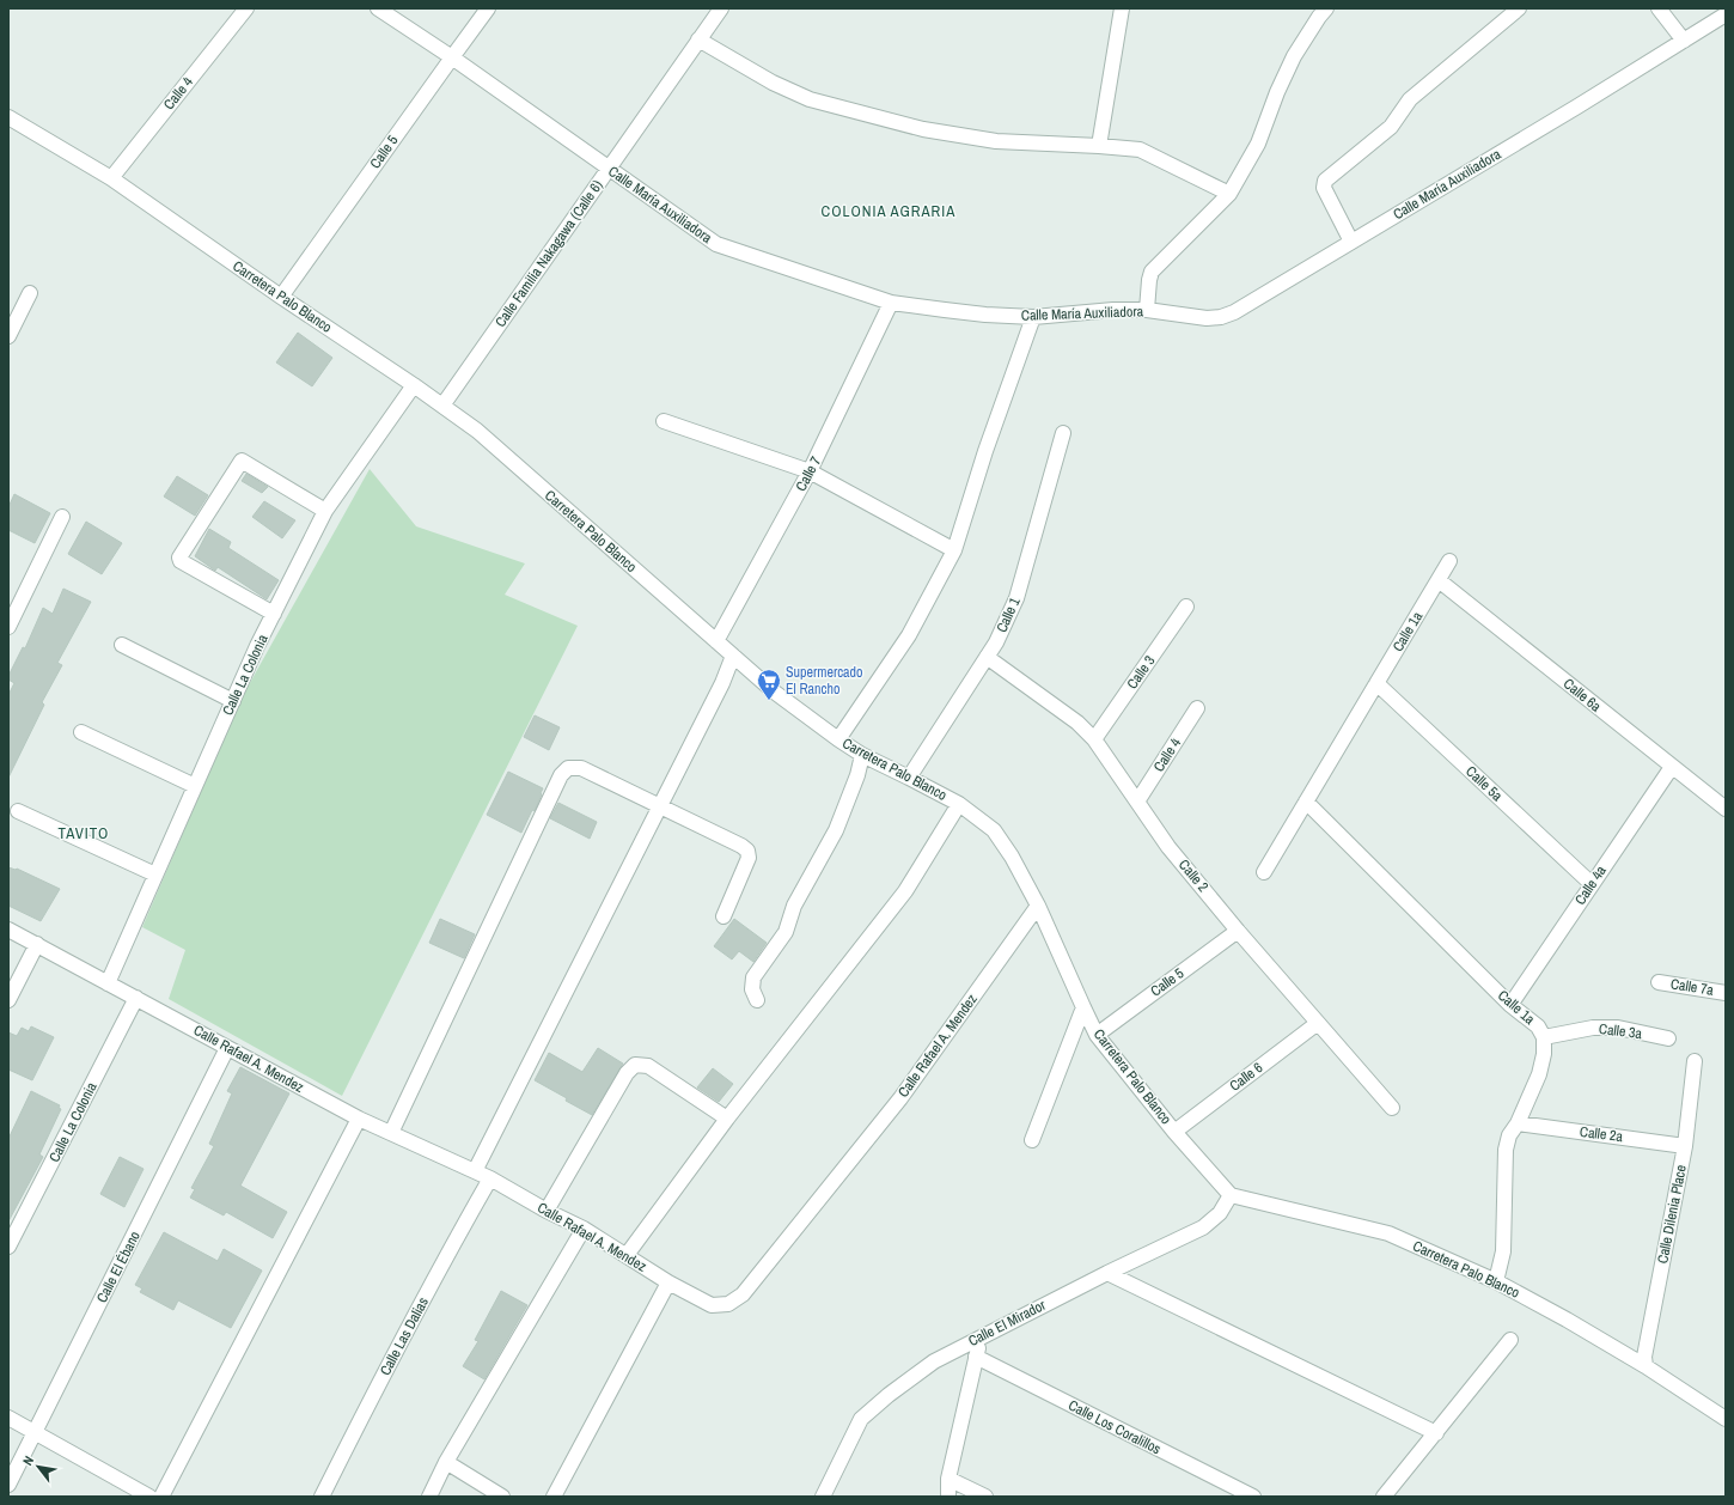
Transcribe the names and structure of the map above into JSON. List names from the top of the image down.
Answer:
{
  "streets": {
    "street": [
      "Calle 4",
      "Calle 5",
      "Calle María Auxiliadora",
      "Calle Familia Nakagawa (Calle 6)",
      "Carretera Palo Blanco",
      "Calle 7",
      "Calle 1",
      "Calle 1a",
      "Calle 3",
      "Calle La Colonia",
      "Calle 6a",
      "Calle 5a",
      "Calle 2",
      "Calle 4a",
      "Calle 7a",
      "Calle 3a",
      "Calle Rafael A. Mendez",
      "Calle 6",
      "Calle 2a",
      "Calle Dilenia Place",
      "Calle El Ébano",
      "Calle El Mirador",
      "Calle Las Dalias",
      "Calle Los Coralillos"
    ]
  },
  "crossings": [
    ["Calle 4", "Carretera Palo Blanco"],
    ["Calle 4", "Calle 2"],
    ["Calle 5", "Calle María Auxiliadora"],
    ["Calle 5", "Carretera Palo Blanco"],
    ["Calle 5", "Calle 2"],
    ["Calle María Auxiliadora", "Calle Familia Nakagawa (Calle 6)"],
    ["Calle María Auxiliadora", "Calle 7"],
    ["Calle Familia Nakagawa (Calle 6)", "Carretera Palo Blanco"],
    ["Carretera Palo Blanco", "Calle 7"],
    ["Carretera Palo Blanco", "Calle 1"],
    ["Carretera Palo Blanco", "Calle 1a"],
    ["Carretera Palo Blanco", "Calle La Colonia"],
    ["Carretera Palo Blanco", "Calle Rafael A. Mendez"],
    ["Carretera Palo Blanco", "Calle 6"],
    ["Carretera Palo Blanco", "Calle Dilenia Place"],
    ["Carretera Palo Blanco", "Calle El Mirador"],
    ["Calle 1", "Calle 2"],
    ["Calle 1a", "Calle 6a"],
    ["Calle 1a", "Calle 5a"],
    ["Calle 1a", "Calle 4a"],
    ["Calle 1a", "Calle 3a"],
    ["Calle 1a", "Calle 2a"],
    ["Calle 3", "Calle 2"],
    ["Calle La Colonia", "Calle Rafael A. Mendez"],
    ["Calle 6a", "Calle 4a"],
    ["Calle 5a", "Calle 4a"],
    ["Calle 2", "Calle 6"],
    ["Calle Rafael A. Mendez", "Calle El Ébano"],
    ["Calle Rafael A. Mendez", "Calle Las Dalias"],
    ["Calle 2a", "Calle Dilenia Place"]
  ],
  "districts": ["COLONIA AGRARIA", "TAVITO"],
  "places": {
    "supermarket": ["Supermercado El Rancho"]
  },
  "north": "top left"
}
